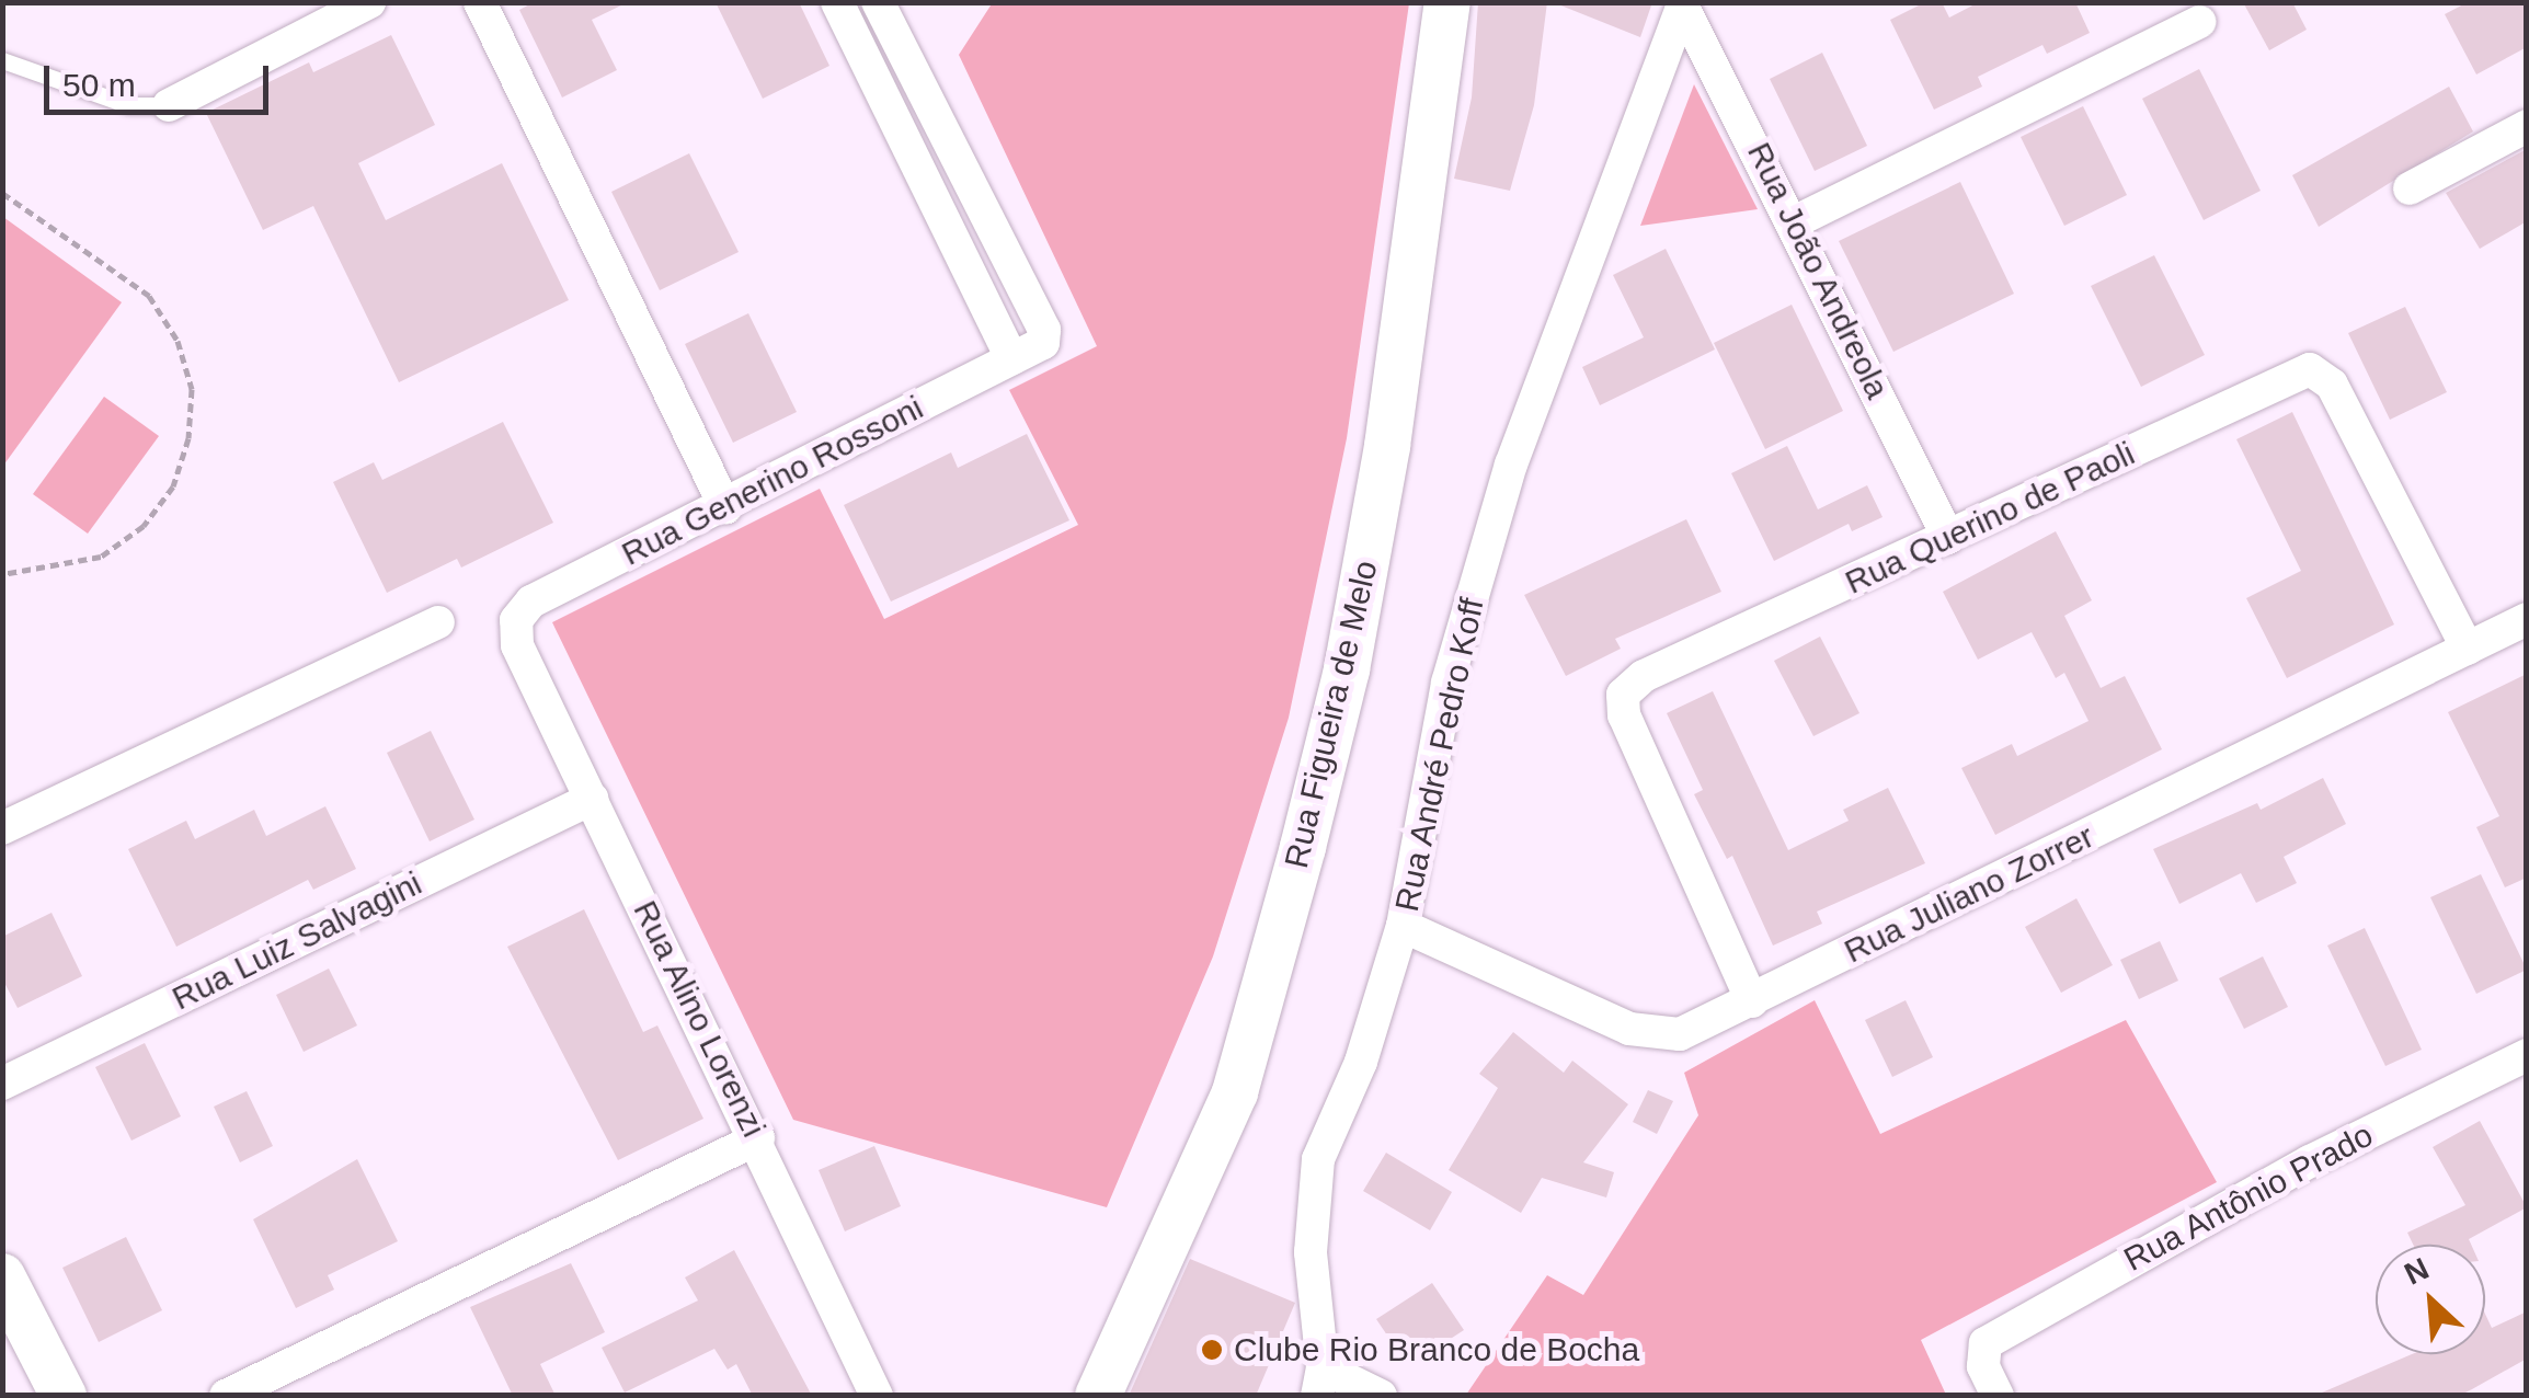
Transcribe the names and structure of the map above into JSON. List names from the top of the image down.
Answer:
{
  "streets": {
    "main road": ["Rua Figueira de Melo"],
    "street": [
      "Rua João Andreola",
      "Rua Generino Rossoni",
      "Rua Querino de Paoli",
      "Rua André Pedro Koff",
      "Rua Juliano Zorrer",
      "Rua Luiz Salvagini",
      "Rua Alino Lorenzi",
      "Rua Antônio Prado"
    ]
  },
  "crossings": [
    ["Rua João Andreola", "Rua Querino de Paoli"],
    ["Rua João Andreola", "Rua André Pedro Koff"],
    ["Rua Generino Rossoni", "Rua Alino Lorenzi"],
    ["Rua Querino de Paoli", "Rua Juliano Zorrer"],
    ["Rua André Pedro Koff", "Rua Juliano Zorrer"],
    ["Rua Luiz Salvagini", "Rua Alino Lorenzi"]
  ],
  "places": ["Clube Rio Branco de Bocha"],
  "scale_bar": "50 m",
  "north": "top left"
}
